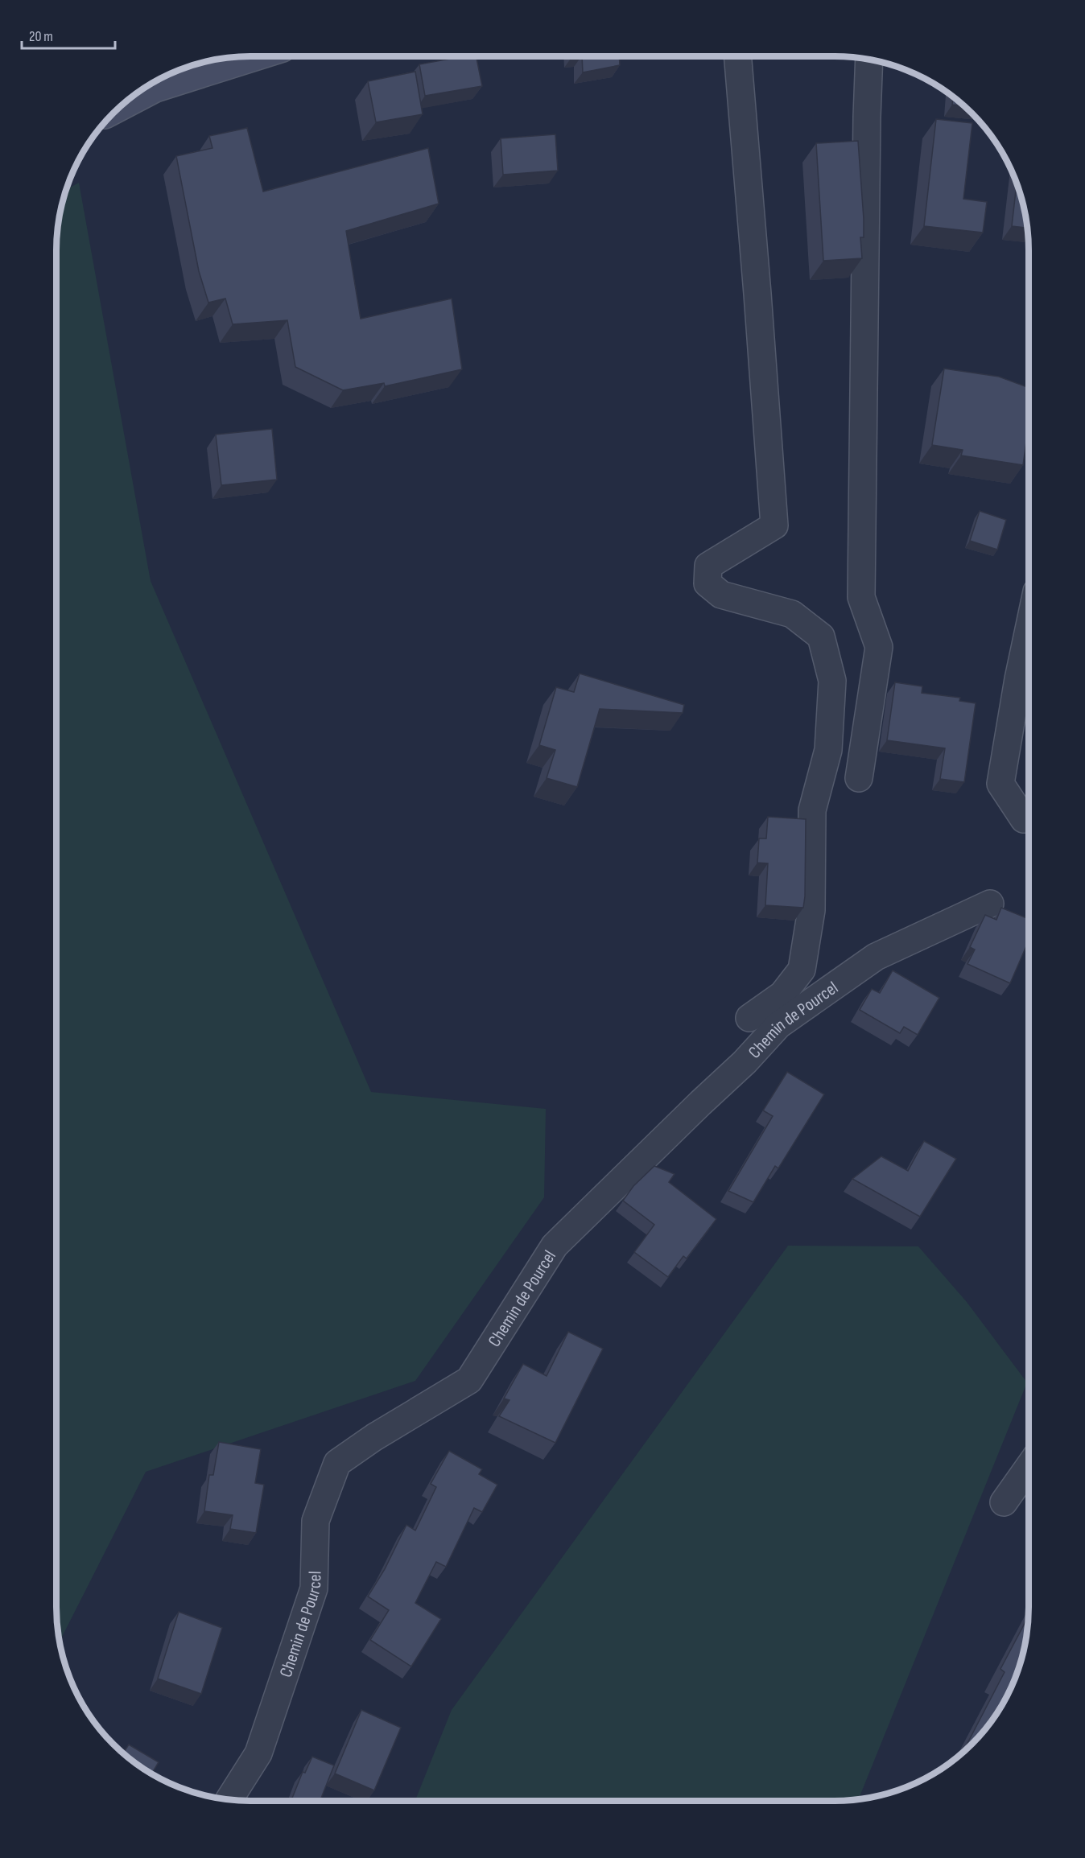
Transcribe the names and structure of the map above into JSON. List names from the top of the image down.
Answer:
{
  "streets": {
    "street": ["Chemin de Pourcel"]
  },
  "scale_bar": "20 m"
}
